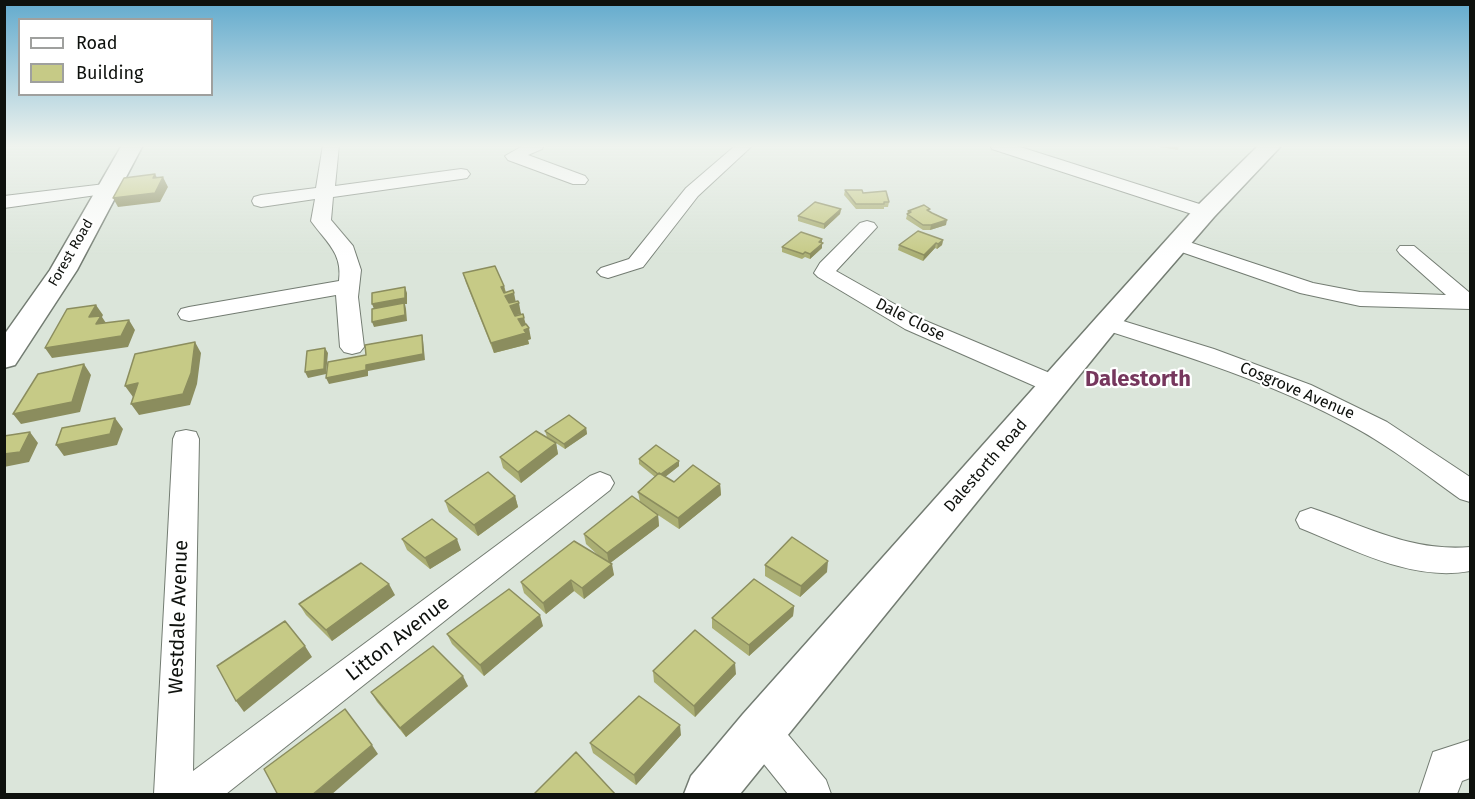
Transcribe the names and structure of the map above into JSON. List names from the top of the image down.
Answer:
{
  "streets": {
    "street": [
      "Forest Road",
      "Dale Close",
      "Cosgrove Avenue",
      "Dalestorth Road",
      "Westdale Avenue",
      "Litton Avenue"
    ]
  },
  "crossings": [
    ["Dale Close", "Dalestorth Road"],
    ["Cosgrove Avenue", "Dalestorth Road"]
  ],
  "districts": ["Dalestorth"],
  "legend": ["Road", "Building"]
}
